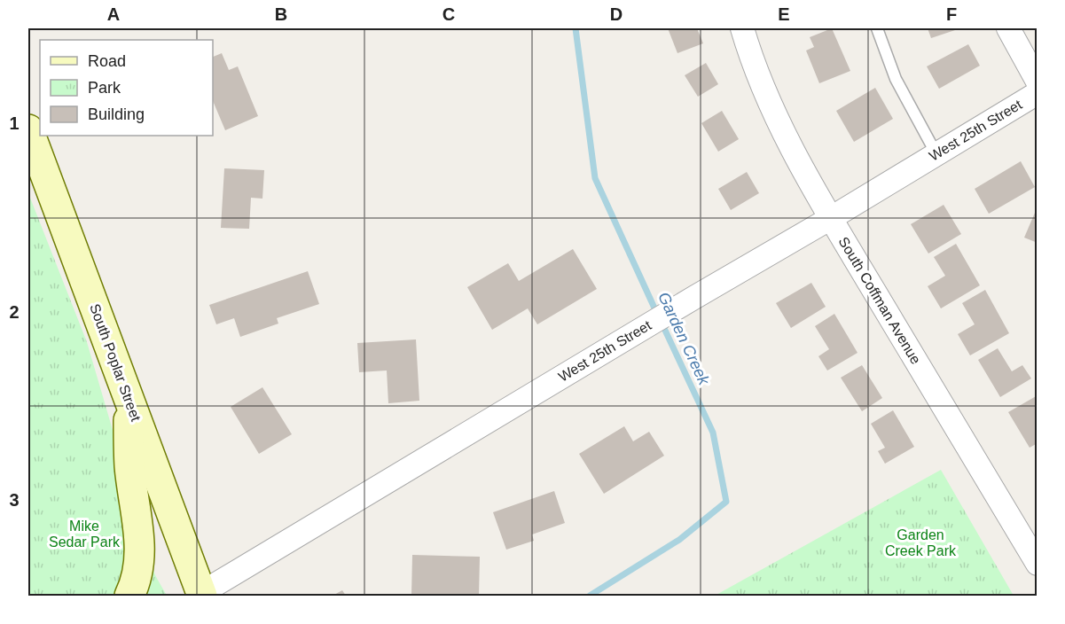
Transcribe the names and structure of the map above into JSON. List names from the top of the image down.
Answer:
{
  "streets": {
    "main road": ["South Poplar Street"],
    "street": ["West 25th Street", "South Coffman Avenue"]
  },
  "crossings": [
    ["West 25th Street", "South Coffman Avenue"],
    ["West 25th Street", "South Poplar Street"]
  ],
  "water": ["Garden Creek"],
  "parks": ["Mike Sedar Park", "Garden Creek Park"],
  "legend": ["Road", "Park", "Building"],
  "grid": {
    "columns": [
      "A",
      "B",
      "C",
      "D",
      "E",
      "F"
    ],
    "rows": ["1", "2", "3"]
  }
}
